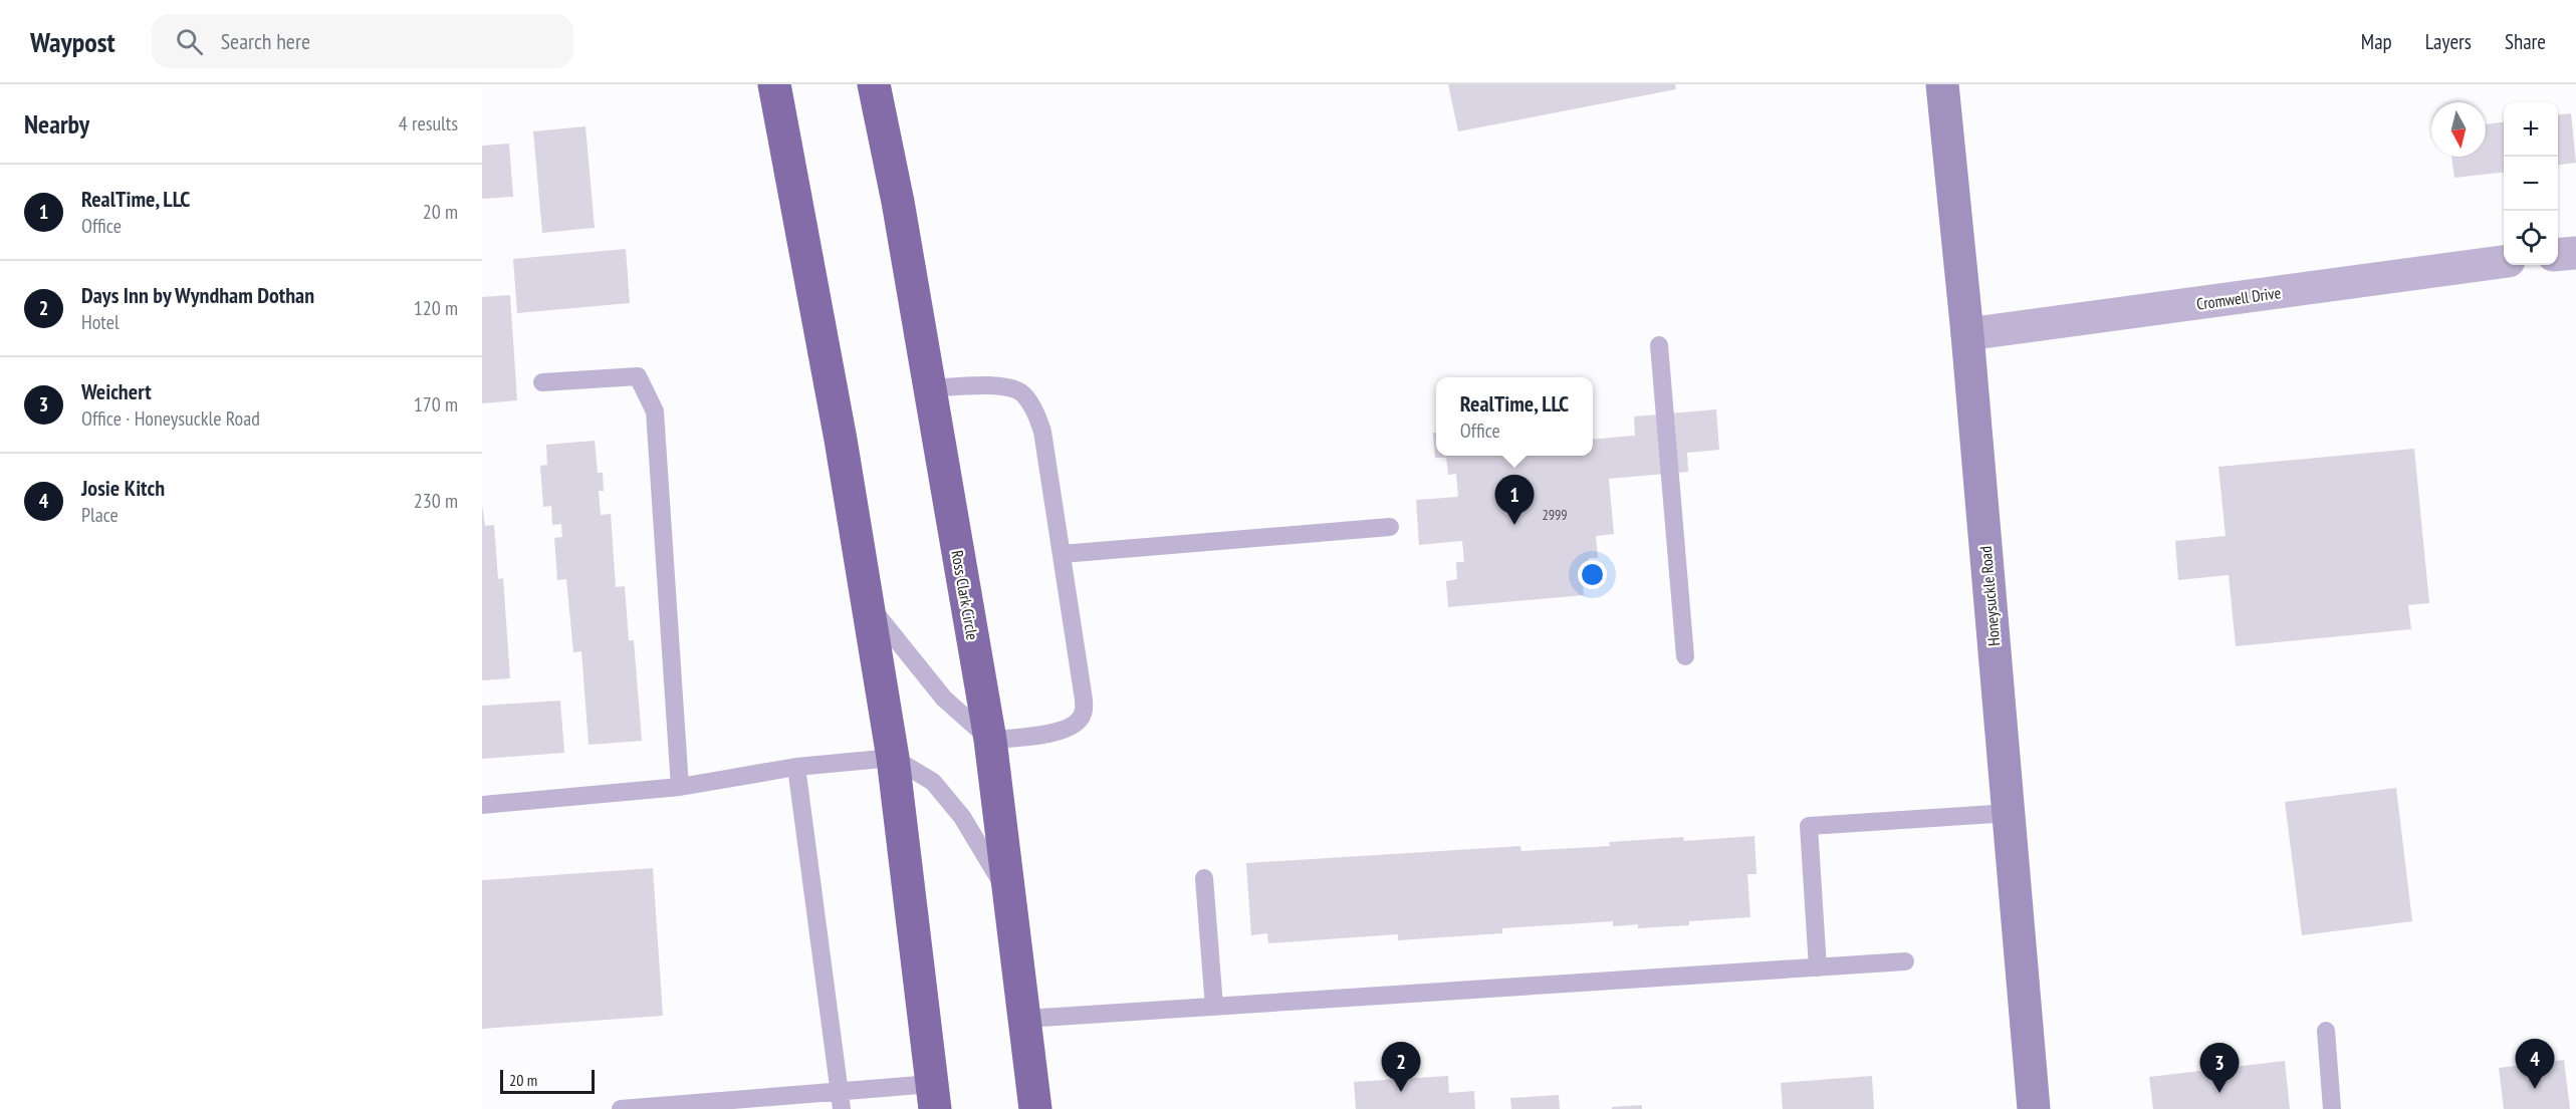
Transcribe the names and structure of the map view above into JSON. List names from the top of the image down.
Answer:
{
  "streets": {
    "highway": ["Ross Clark Circle"],
    "main road": ["Honeysuckle Road"],
    "street": ["Cromwell Drive"]
  },
  "crossings": [
    ["Cromwell Drive", "Honeysuckle Road"]
  ],
  "house_numbers": ["2999"],
  "scale_bar": "20 m",
  "north": "bottom",
  "page": {
    "header": "Waypost",
    "search": "Search here",
    "nav": ["Map", "Layers", "Share"],
    "heading": ["Nearby", "4 results"],
    "map_buttons": ["+", "−"],
    "list": [
      {
        "mark": "1",
        "name": "RealTime, LLC",
        "note": "Office",
        "value": "20 m"
      },
      {
        "mark": "2",
        "name": "Days Inn by Wyndham Dothan",
        "note": "Hotel",
        "value": "120 m"
      },
      {
        "mark": "3",
        "name": "Weichert",
        "note": "Office · Honeysuckle Road",
        "value": "170 m"
      },
      {
        "mark": "4",
        "name": "Josie Kitch",
        "note": "Place",
        "value": "230 m"
      }
    ],
    "popup": ["RealTime, LLC", "Office"],
    "pins": [
      "1",
      "4",
      "2",
      "3"
    ],
    "scale": "20 m"
  }
}
